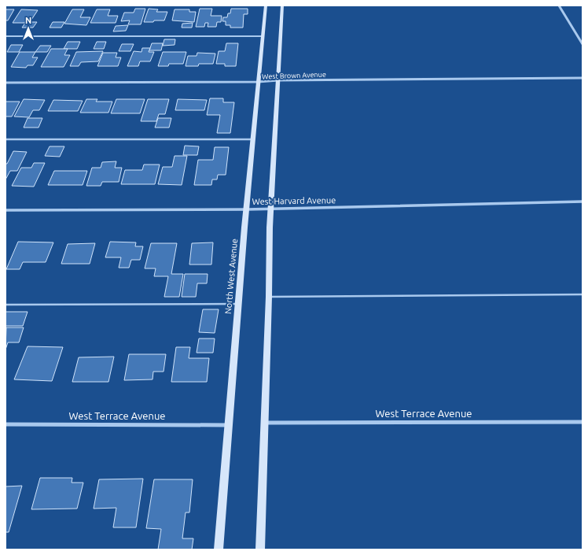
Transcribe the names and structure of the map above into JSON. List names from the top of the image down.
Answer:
{
  "streets": {
    "main road": ["North West Avenue"],
    "street": ["West Brown Avenue", "West Harvard Avenue", "West Terrace Avenue"]
  },
  "crossings": [
    ["West Brown Avenue", "North West Avenue"],
    ["West Harvard Avenue", "North West Avenue"],
    ["North West Avenue", "West Terrace Avenue"]
  ],
  "north": "top"
}
